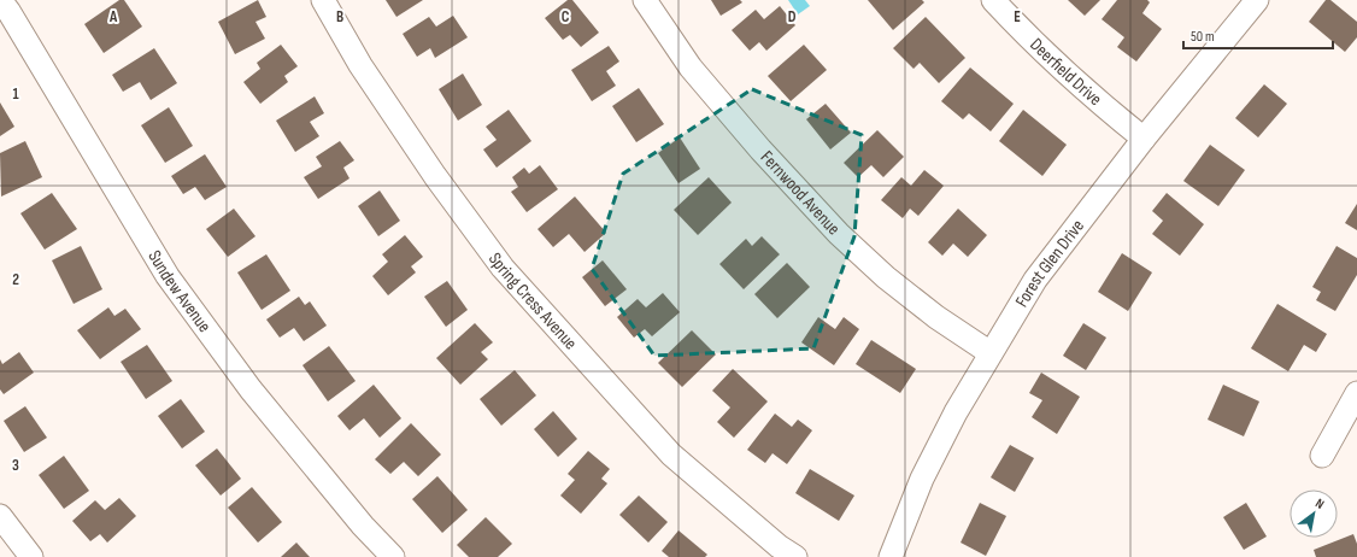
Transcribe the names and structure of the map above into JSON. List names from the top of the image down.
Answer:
{
  "streets": {
    "street": [
      "Deerfield Drive",
      "Fernwood Avenue",
      "Forest Glen Drive",
      "Sundew Avenue",
      "Spring Cress Avenue"
    ]
  },
  "crossings": [
    ["Deerfield Drive", "Forest Glen Drive"],
    ["Fernwood Avenue", "Forest Glen Drive"]
  ],
  "scale_bar": "50 m",
  "north": "top right",
  "grid": {
    "columns": [
      "A",
      "B",
      "C",
      "D",
      "E"
    ],
    "rows": ["1", "2", "3"]
  }
}
